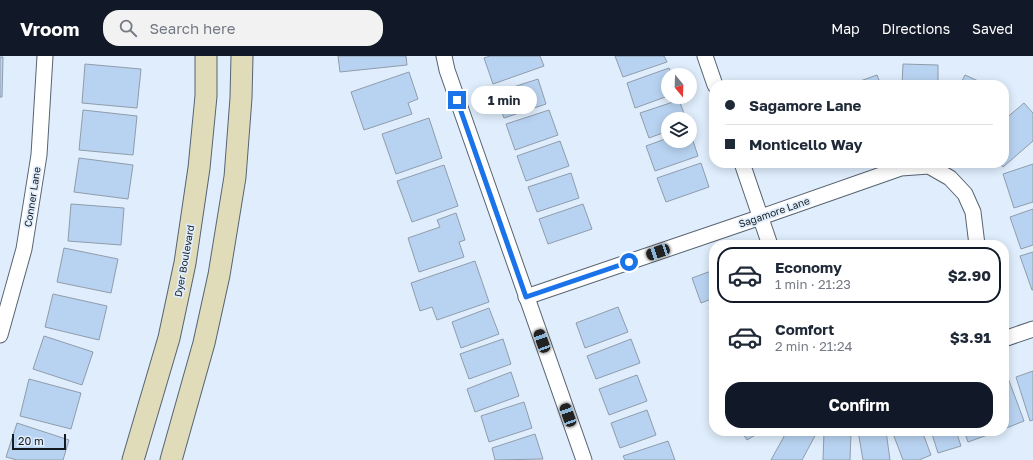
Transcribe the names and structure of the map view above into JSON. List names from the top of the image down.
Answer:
{
  "streets": {
    "main road": ["Dyer Boulevard"],
    "street": ["Conner Lane", "Sagamore Lane"]
  },
  "scale_bar": "20 m",
  "north": "bottom",
  "page": {
    "header": "Vroom",
    "search": "Search here",
    "nav": ["Map", "Directions", "Saved"],
    "banner": ["Sagamore Lane", "Monticello Way"],
    "bubble": "1 min",
    "list": [
      {
        "name": "Economy",
        "note": "1 min · 21:23",
        "value": "$2.90"
      },
      {
        "name": "Comfort",
        "note": "2 min · 21:24",
        "value": "$3.91"
      }
    ],
    "buttons": "Confirm",
    "scale": "20 m"
  }
}
